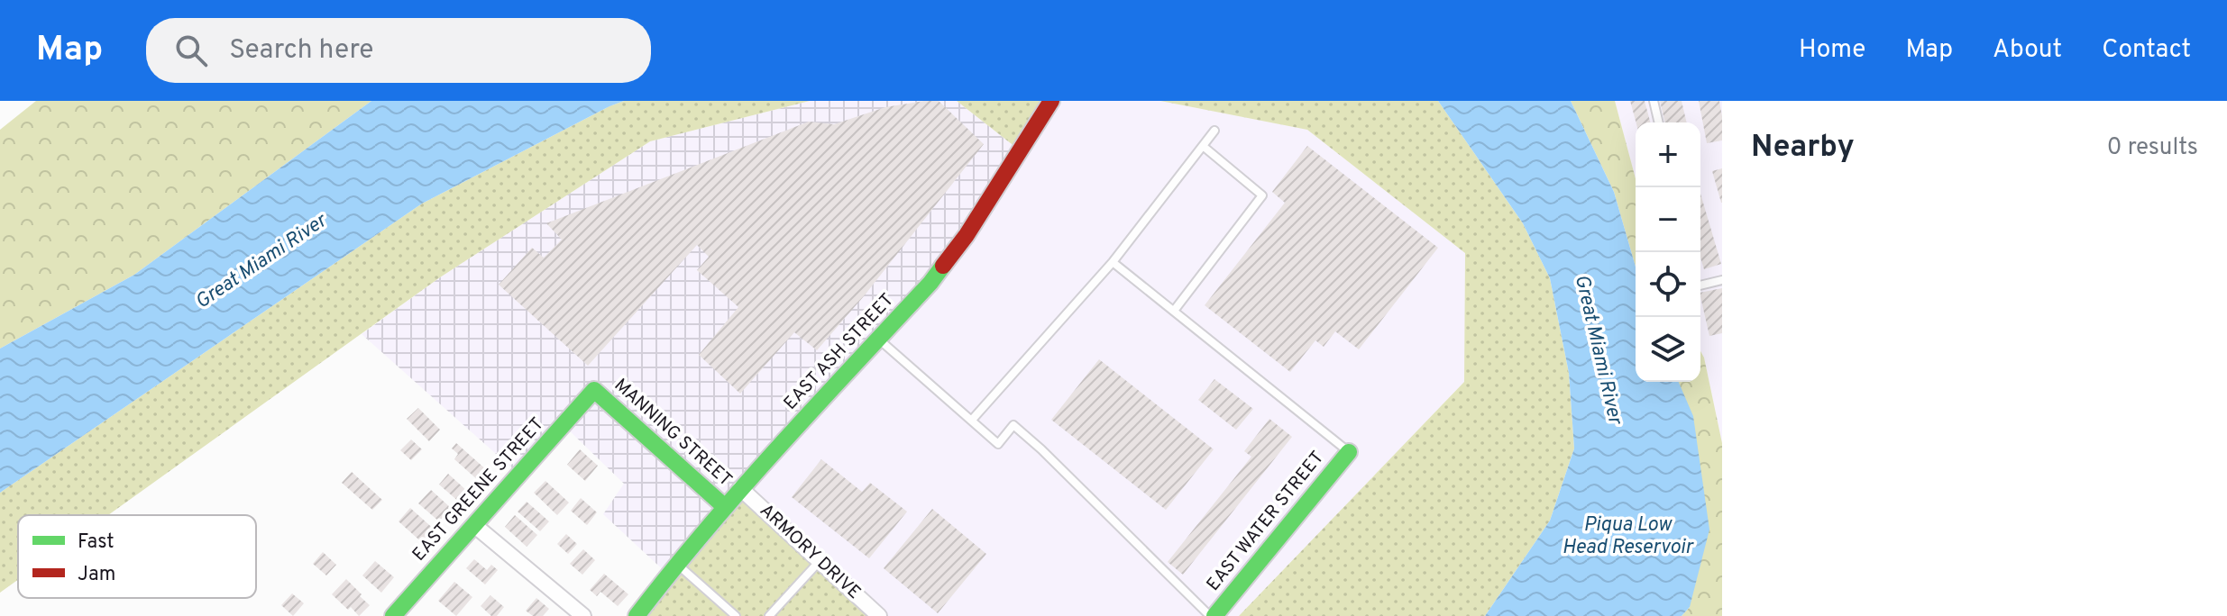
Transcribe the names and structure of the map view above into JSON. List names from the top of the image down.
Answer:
{
  "streets": {
    "street": [
      "EAST ASH STREET",
      "MANNING STREET",
      "EAST GREENE STREET",
      "EAST WATER STREET",
      "ARMORY DRIVE"
    ]
  },
  "crossings": [
    ["EAST ASH STREET", "MANNING STREET"],
    ["EAST ASH STREET", "ARMORY DRIVE"],
    ["MANNING STREET", "EAST GREENE STREET"]
  ],
  "water": ["Great Miami River", "Piqua Low Head Reservoir"],
  "legend": ["Fast", "Jam"],
  "page": {
    "header": "Map",
    "search": "Search here",
    "nav": [
      "Home",
      "Map",
      "About",
      "Contact"
    ],
    "heading": ["Nearby", "0 results"],
    "map_buttons": ["+", "−"]
  }
}
